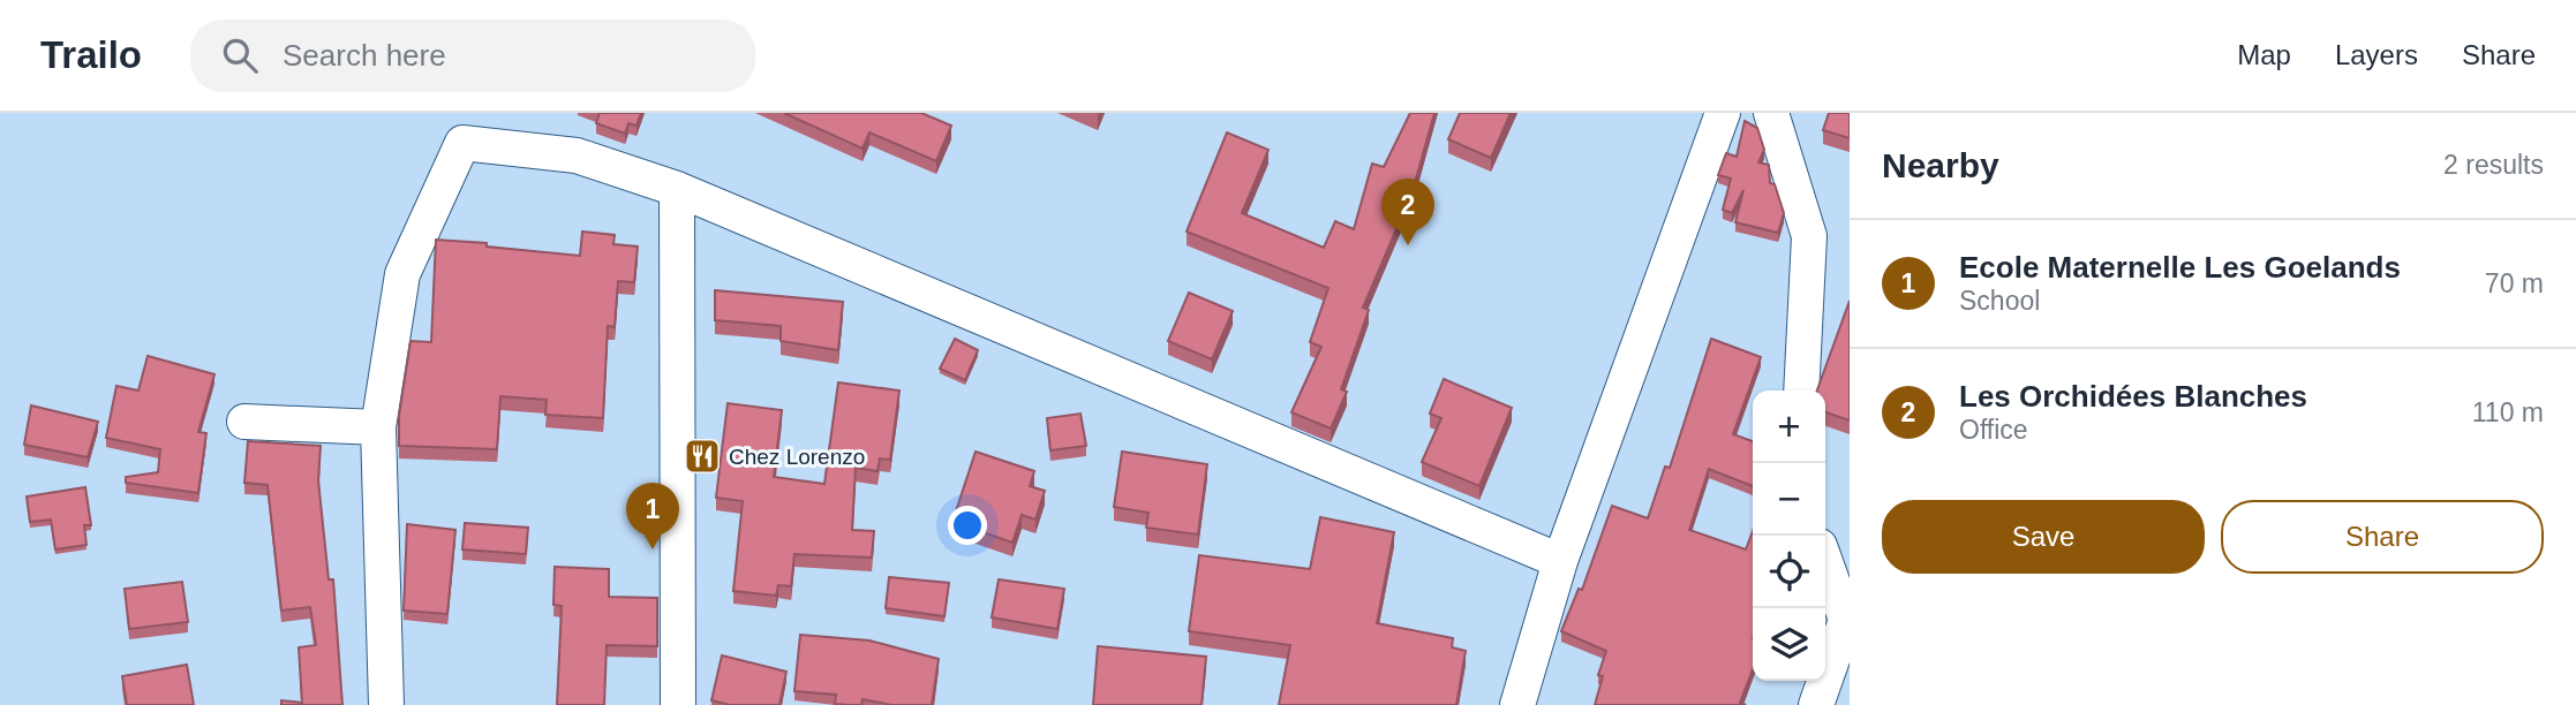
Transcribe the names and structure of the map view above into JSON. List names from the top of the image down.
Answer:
{
  "places": {
    "restaurant": ["Chez Lorenzo"]
  },
  "page": {
    "header": "Trailo",
    "search": "Search here",
    "nav": ["Map", "Layers", "Share"],
    "heading": ["Nearby", "2 results"],
    "pins": ["2", "1"],
    "list": [
      {
        "mark": "1",
        "name": "Ecole Maternelle Les Goelands",
        "note": "School",
        "value": "70 m"
      },
      {
        "mark": "2",
        "name": "Les Orchidées Blanches",
        "note": "Office",
        "value": "110 m"
      }
    ],
    "map_buttons": ["+", "−"],
    "buttons": ["Save", "Share"]
  }
}
